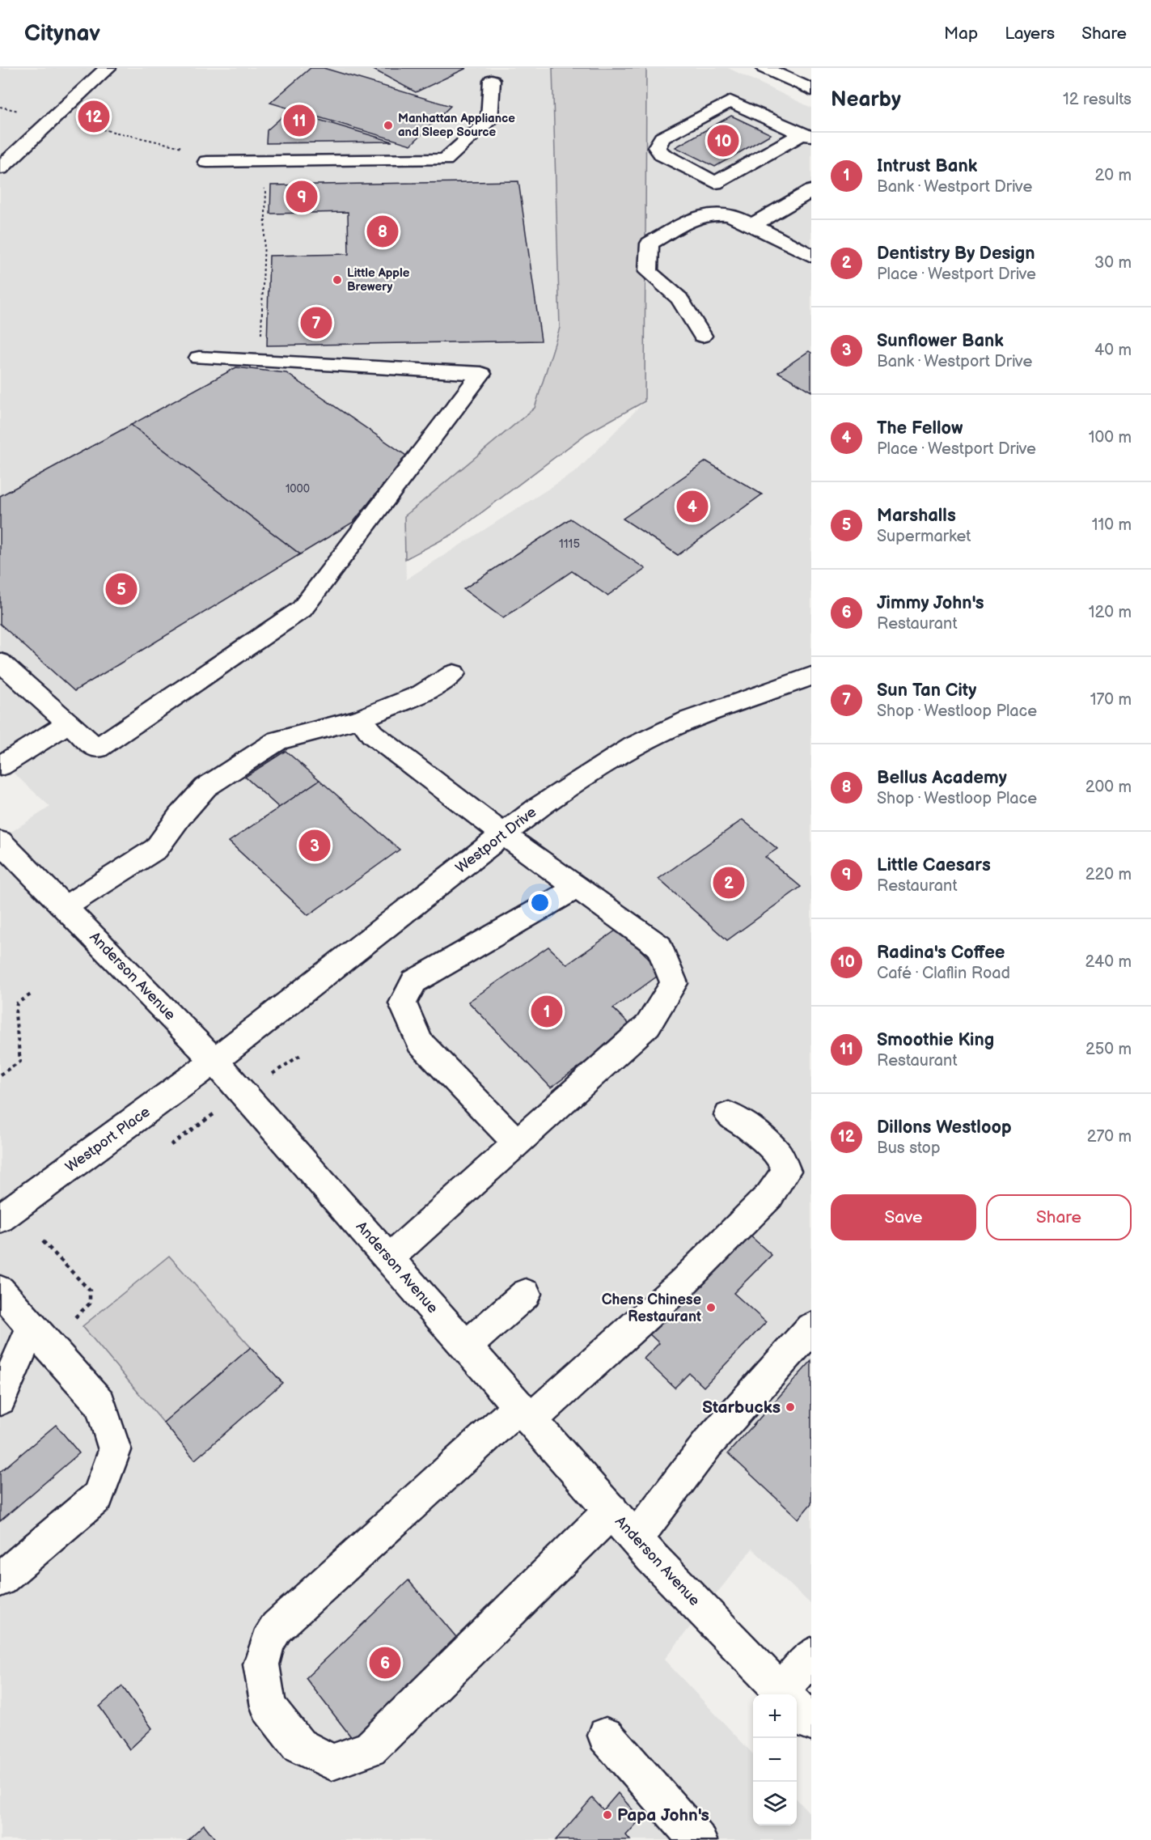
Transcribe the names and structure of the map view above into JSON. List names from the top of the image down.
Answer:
{
  "streets": {
    "street": ["Westport Drive", "Anderson Avenue", "Westport Place"]
  },
  "crossings": [
    ["Westport Drive", "Anderson Avenue"],
    ["Westport Drive", "Westport Place"],
    ["Anderson Avenue", "Westport Place"]
  ],
  "places": [
    "Manhattan Appliance and Sleep Source",
    "Little Apple Brewery",
    "Chens Chinese Restaurant",
    "Starbucks",
    "Papa John's"
  ],
  "house_numbers": ["1000", "1115"],
  "page": {
    "header": "Citynav",
    "nav": ["Map", "Layers", "Share"],
    "heading": ["Nearby", "12 results"],
    "pins": [
      "12",
      "11",
      "10",
      "9",
      "8",
      "7",
      "4",
      "5",
      "3",
      "2",
      "1",
      "6"
    ],
    "list": [
      {
        "mark": "1",
        "name": "Intrust Bank",
        "note": "Bank · Westport Drive",
        "value": "20 m"
      },
      {
        "mark": "2",
        "name": "Dentistry By Design",
        "note": "Place · Westport Drive",
        "value": "30 m"
      },
      {
        "mark": "3",
        "name": "Sunflower Bank",
        "note": "Bank · Westport Drive",
        "value": "40 m"
      },
      {
        "mark": "4",
        "name": "The Fellow",
        "note": "Place · Westport Drive",
        "value": "100 m"
      },
      {
        "mark": "5",
        "name": "Marshalls",
        "note": "Supermarket",
        "value": "110 m"
      },
      {
        "mark": "6",
        "name": "Jimmy John's",
        "note": "Restaurant",
        "value": "120 m"
      },
      {
        "mark": "7",
        "name": "Sun Tan City",
        "note": "Shop · Westloop Place",
        "value": "170 m"
      },
      {
        "mark": "8",
        "name": "Bellus Academy",
        "note": "Shop · Westloop Place",
        "value": "200 m"
      },
      {
        "mark": "9",
        "name": "Little Caesars",
        "note": "Restaurant",
        "value": "220 m"
      },
      {
        "mark": "10",
        "name": "Radina's Coffee",
        "note": "Café · Claflin Road",
        "value": "240 m"
      },
      {
        "mark": "11",
        "name": "Smoothie King",
        "note": "Restaurant",
        "value": "250 m"
      },
      {
        "mark": "12",
        "name": "Dillons Westloop",
        "note": "Bus stop",
        "value": "270 m"
      }
    ],
    "buttons": ["Save", "Share"],
    "map_buttons": ["+", "−"]
  }
}
